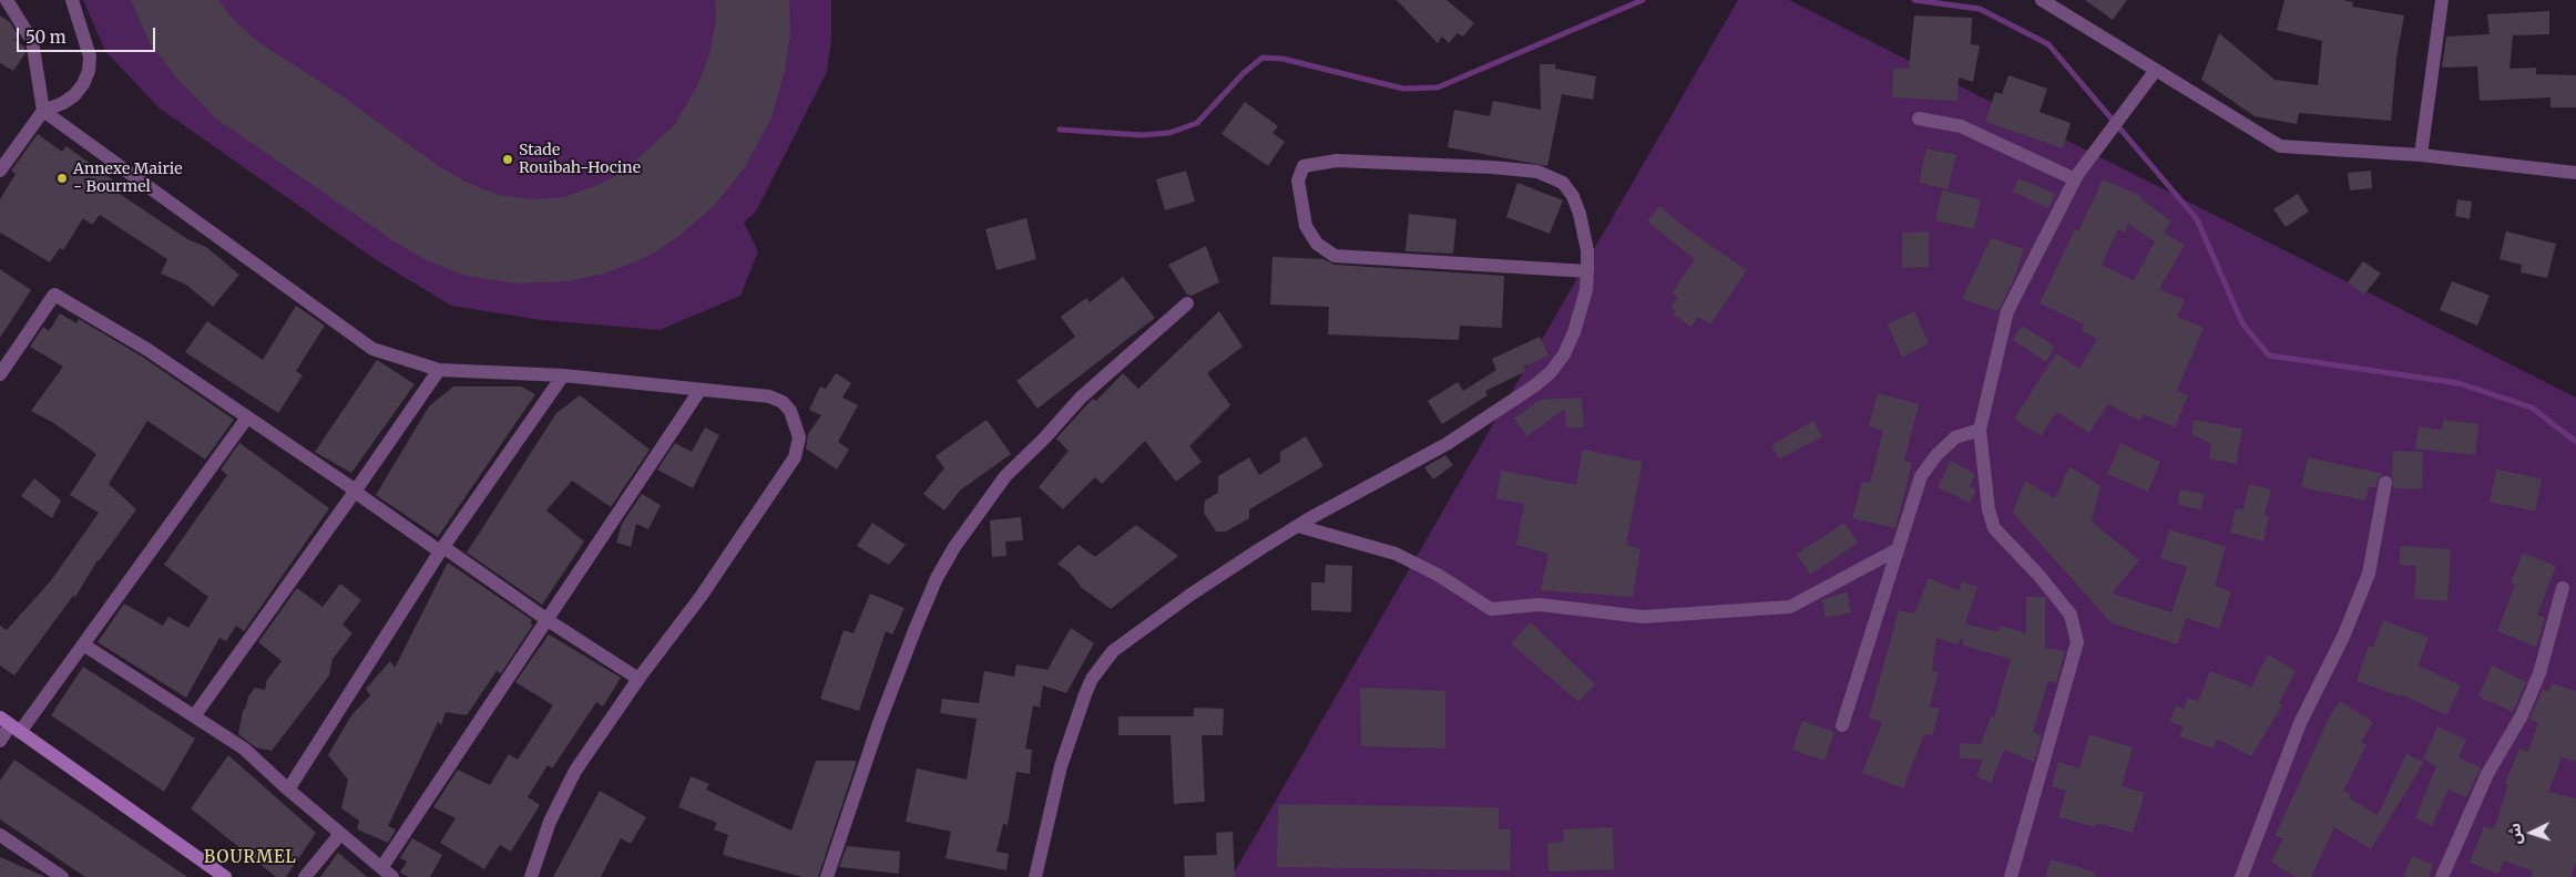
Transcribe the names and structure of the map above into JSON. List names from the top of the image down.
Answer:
{
  "districts": ["BOURMEL"],
  "places": ["Stade Rouibah-Hocine", "Annexe Mairie - Bourmel"],
  "scale_bar": "50 m",
  "north": "left"
}
